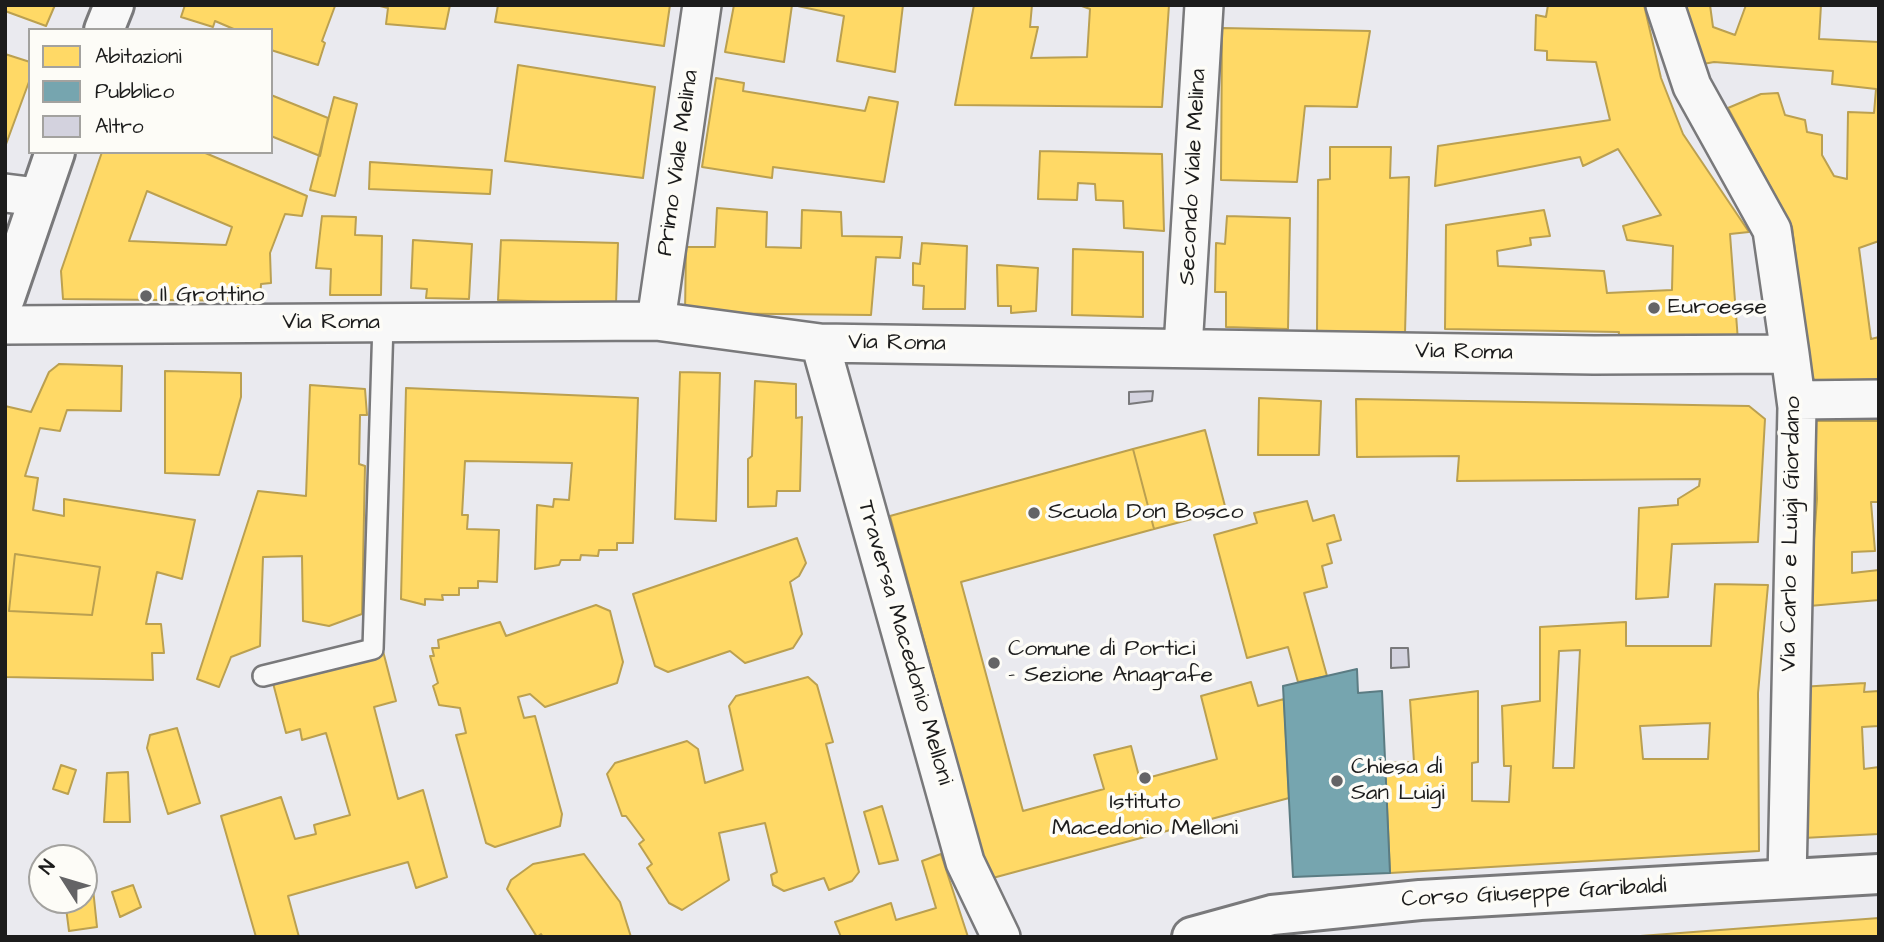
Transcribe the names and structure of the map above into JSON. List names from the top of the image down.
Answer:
{
  "streets": {
    "main road": ["Corso Giuseppe Garibaldi"],
    "street": [
      "Primo Viale Melina",
      "Secondo Viale Melina",
      "Via Roma",
      "Via Carlo e Luigi Giordano",
      "Traversa Macedonio Melloni"
    ]
  },
  "crossings": [
    ["Primo Viale Melina", "Via Roma"],
    ["Secondo Viale Melina", "Via Roma"],
    ["Via Roma", "Via Carlo e Luigi Giordano"],
    ["Via Roma", "Traversa Macedonio Melloni"],
    ["Via Carlo e Luigi Giordano", "Corso Giuseppe Garibaldi"]
  ],
  "places": [
    "Il Grottino",
    "Euroesse",
    "Scuola Don Bosco",
    "Comune di Portici - Sezione Anagrafe",
    "Istituto Macedonio Melloni",
    "Chiesa di San Luigi"
  ],
  "legend": ["Abitazioni", "Pubblico", "Altro"],
  "north": "top left"
}
